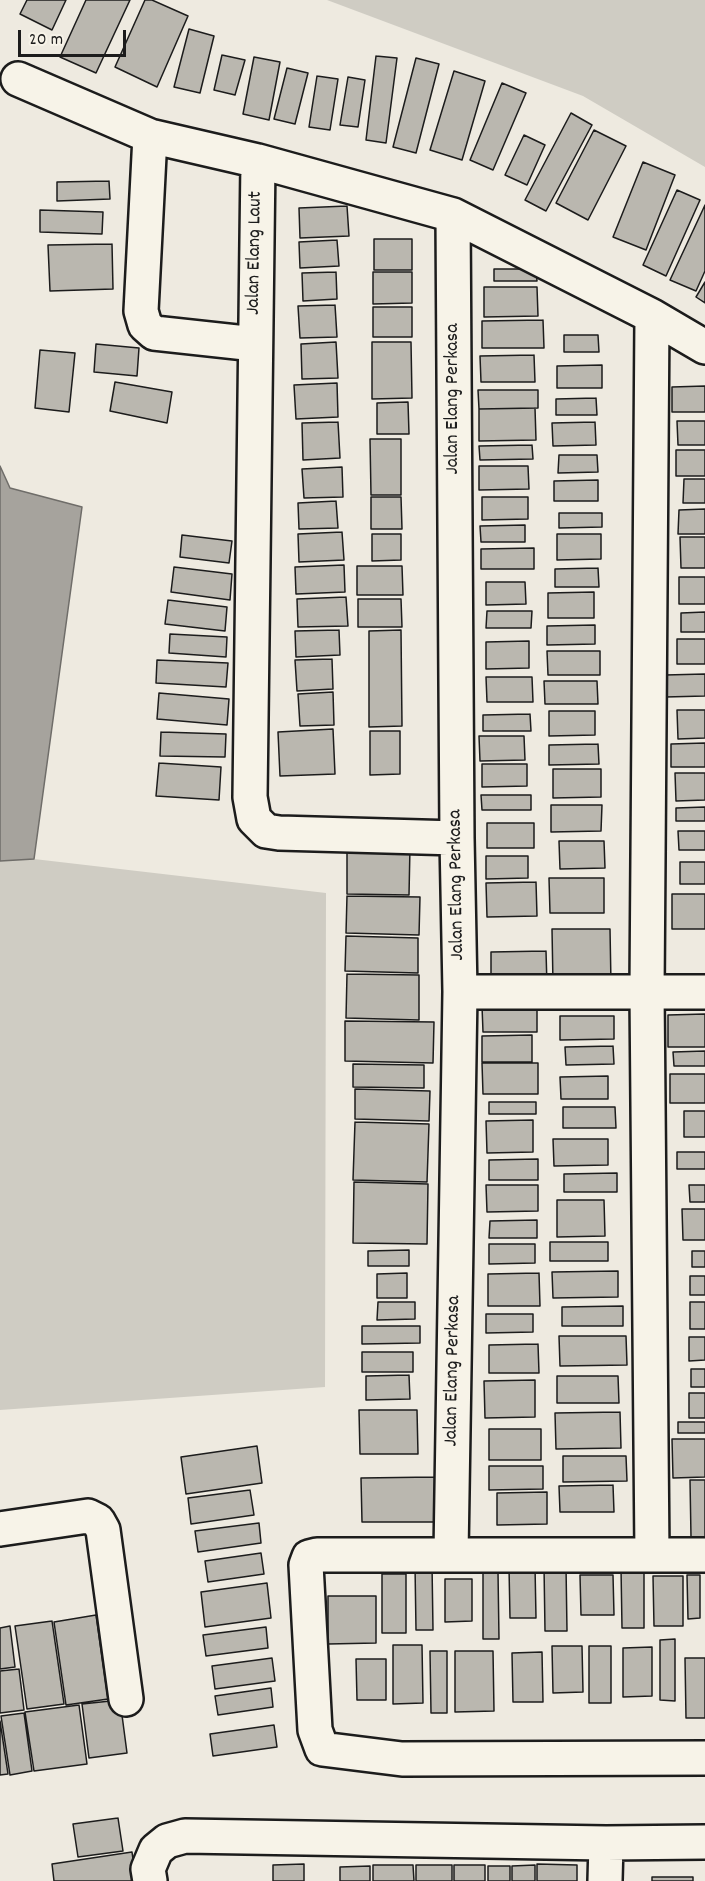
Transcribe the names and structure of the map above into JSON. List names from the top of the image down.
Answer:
{
  "streets": {
    "street": ["Jalan Elang Laut", "Jalan Elang Perkasa"]
  },
  "crossings": [
    ["Jalan Elang Laut", "Jalan Elang Perkasa"]
  ],
  "scale_bar": "20 m"
}
